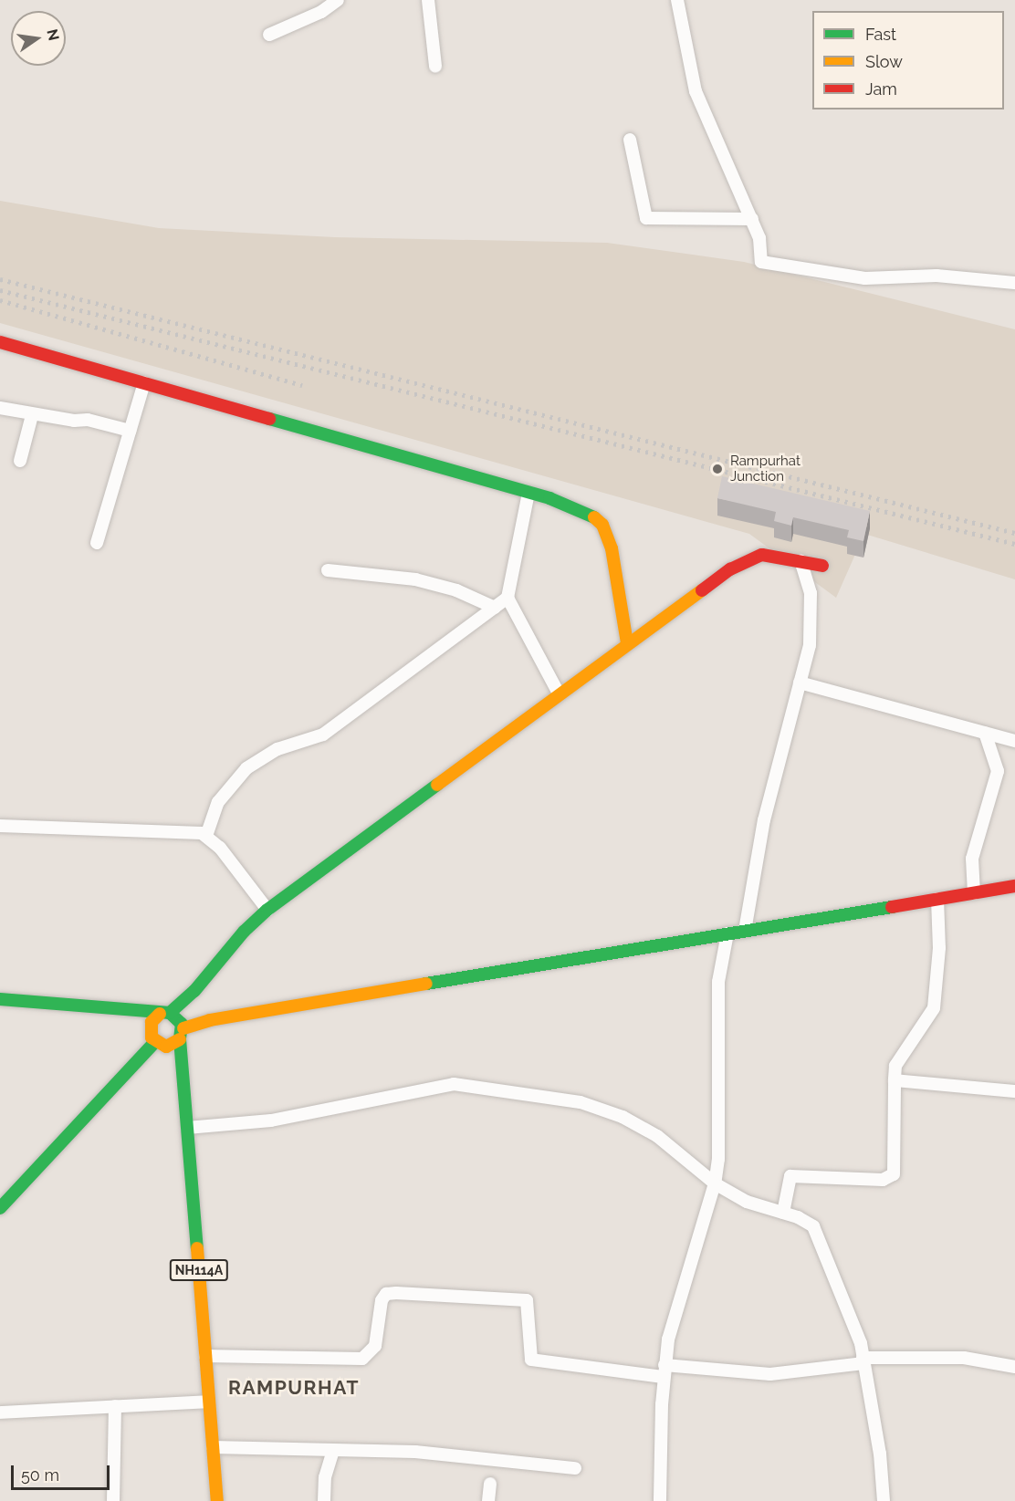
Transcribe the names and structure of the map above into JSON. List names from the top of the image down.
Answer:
{
  "streets": {
    "main road": ["NH114A"]
  },
  "districts": ["RAMPURHAT"],
  "places": ["Rampurhat Junction"],
  "legend": ["Fast", "Slow", "Jam"],
  "scale_bar": "50 m",
  "north": "right"
}
